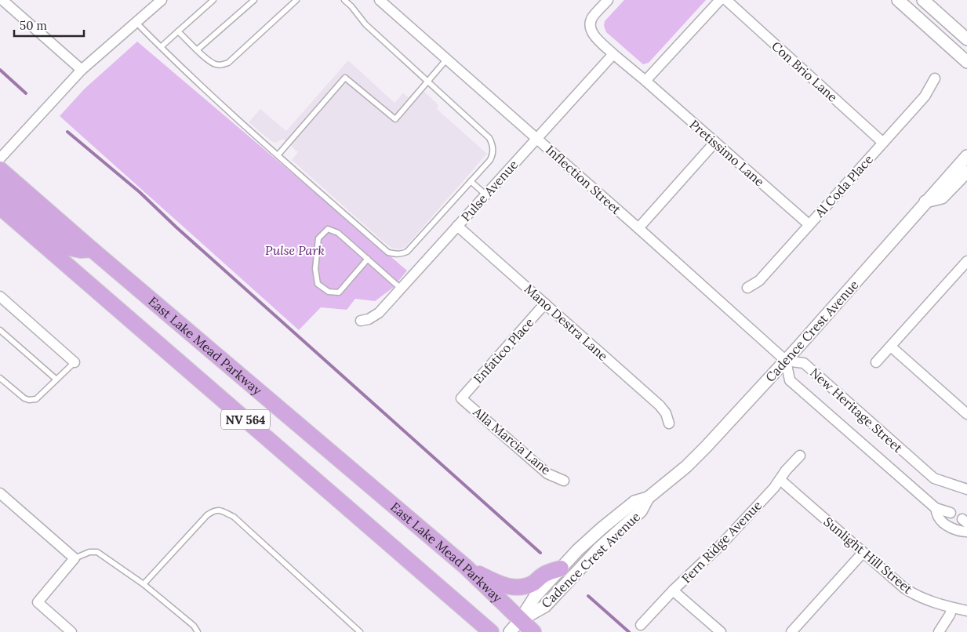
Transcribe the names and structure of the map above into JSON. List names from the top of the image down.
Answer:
{
  "streets": {
    "main road": ["East Lake Mead Parkway", "NV 564"],
    "street": [
      "Con Brio Lane",
      "Pretissimo Lane",
      "Inflection Street",
      "Al Coda Place",
      "Pulse Avenue",
      "Mano Destra Lane",
      "Cadence Crest Avenue",
      "Enfatico Place",
      "New Heritage Street",
      "Alla Marcia Lane",
      "Fern Ridge Avenue",
      "Sunlight Hill Street"
    ]
  },
  "crossings": [
    ["Con Brio Lane", "Al Coda Place"],
    ["Pretissimo Lane", "Al Coda Place"],
    ["Inflection Street", "Pulse Avenue"],
    ["Inflection Street", "Cadence Crest Avenue"],
    ["Inflection Street", "New Heritage Street"],
    ["Pulse Avenue", "Mano Destra Lane"],
    ["Mano Destra Lane", "Enfatico Place"],
    ["Cadence Crest Avenue", "East Lake Mead Parkway"],
    ["Cadence Crest Avenue", "New Heritage Street"],
    ["Enfatico Place", "Alla Marcia Lane"],
    ["Fern Ridge Avenue", "Sunlight Hill Street"]
  ],
  "parks": ["Pulse Park"],
  "scale_bar": "50 m"
}
